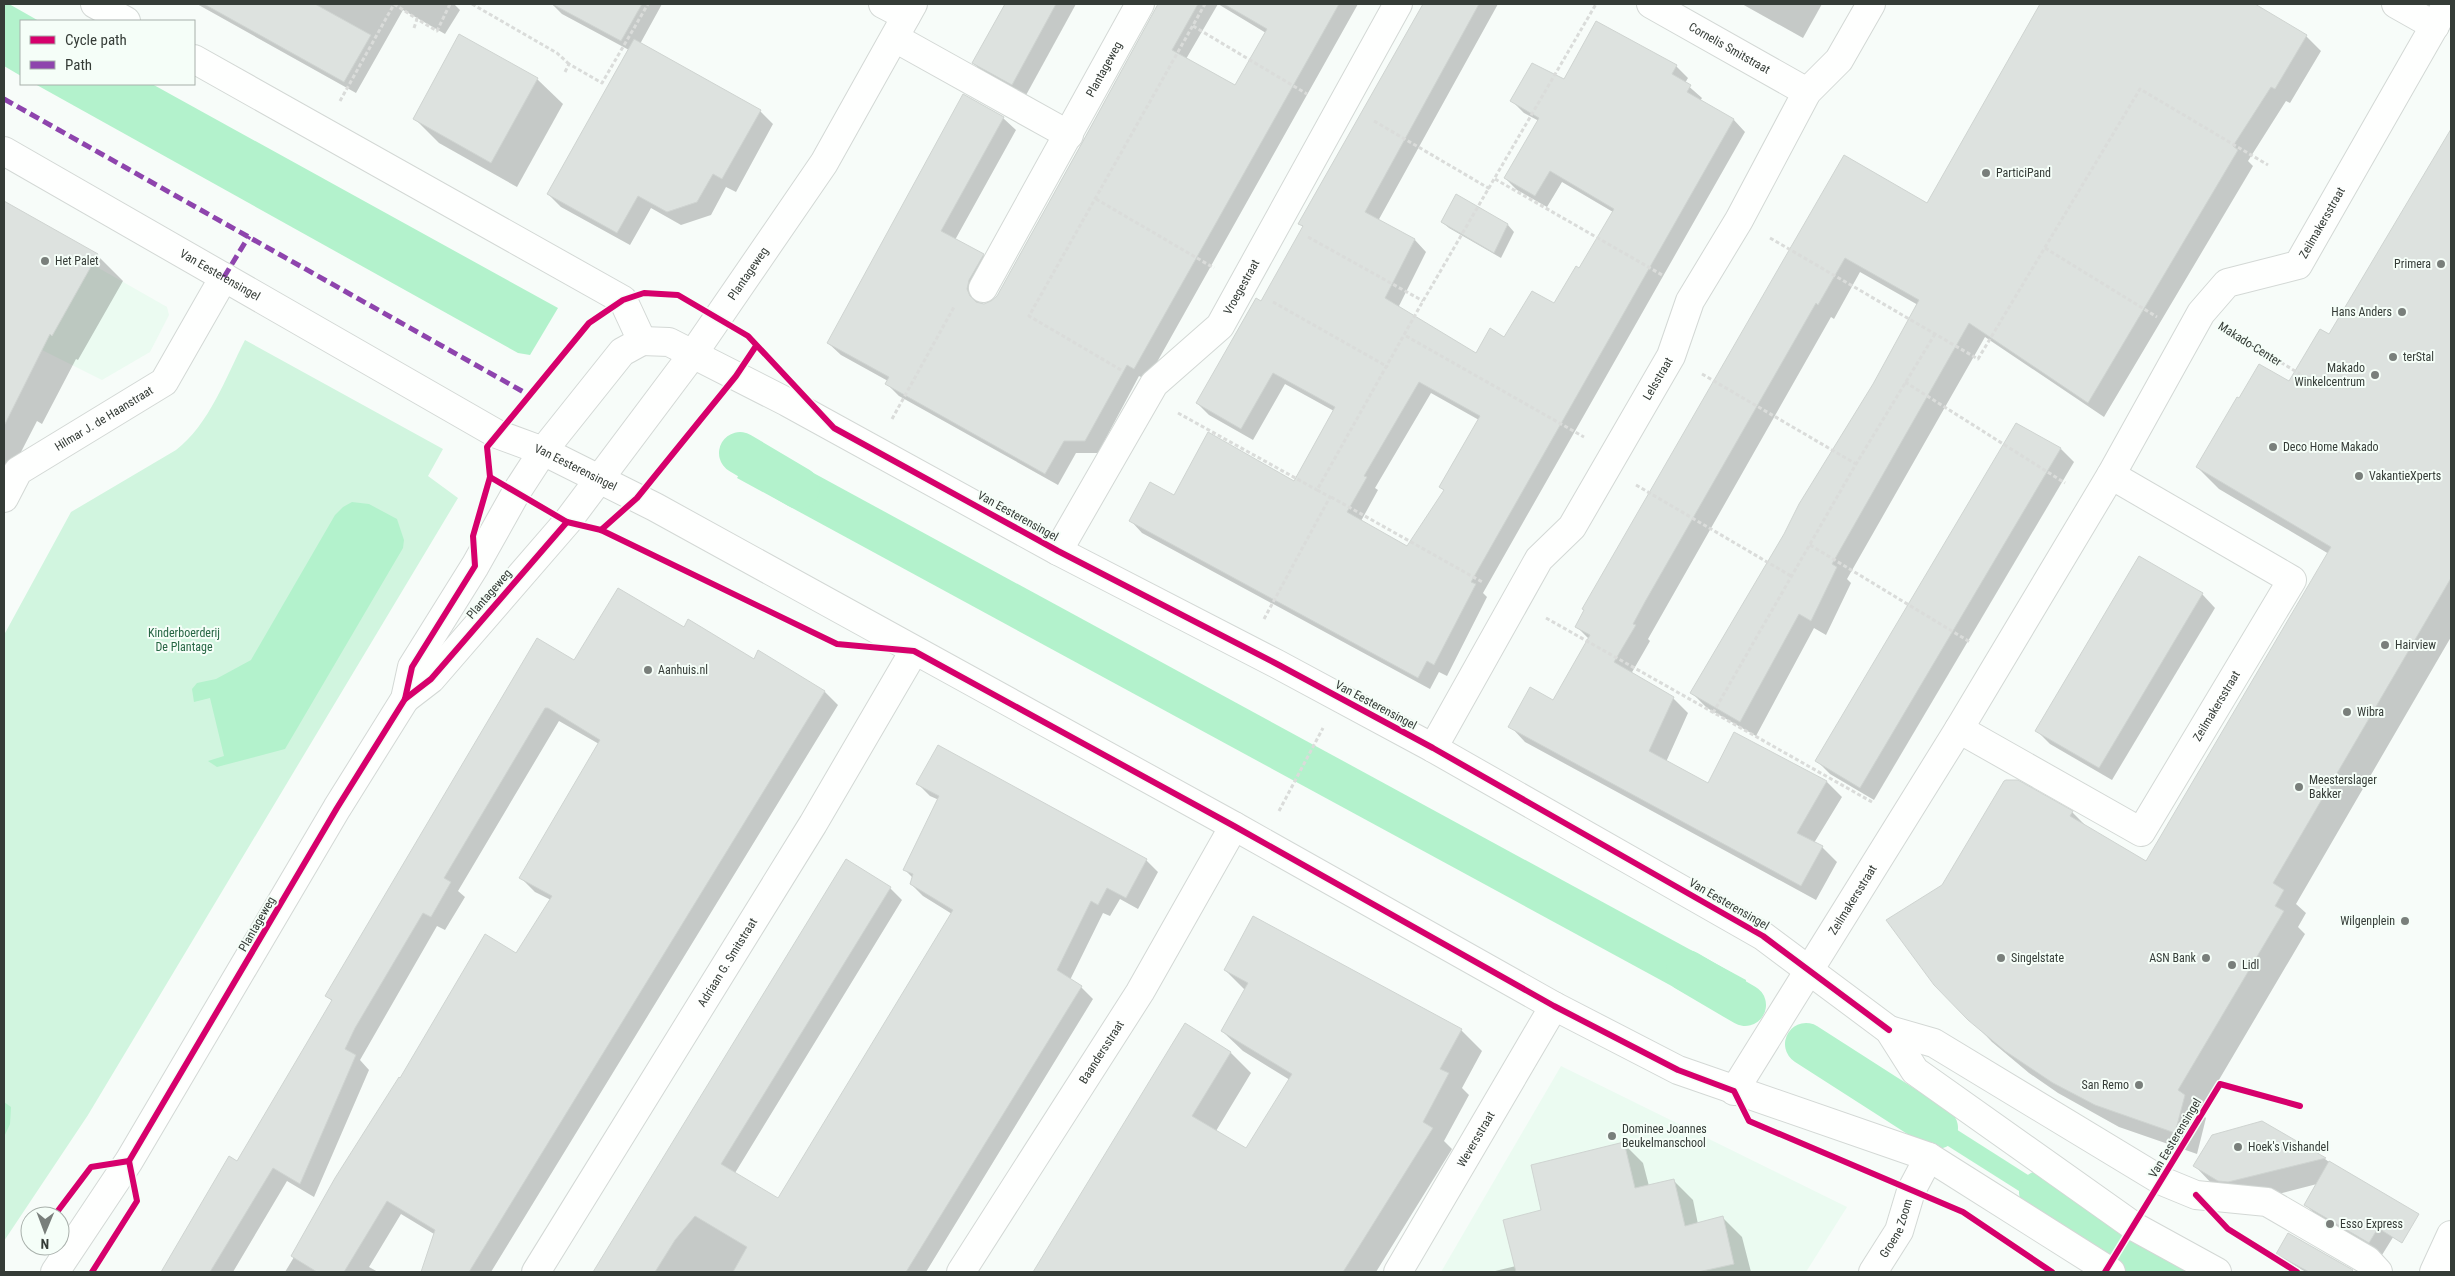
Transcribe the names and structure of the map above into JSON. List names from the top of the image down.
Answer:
{
  "streets": {
    "street": [
      "Cornelis Smitstraat",
      "Plantageweg",
      "Zeilmakersstraat",
      "Van Eesterensingel",
      "Vroegestraat",
      "Lelsstraat",
      "Hilmar J. de Haanstraat",
      "Adriaan G. Smitstraat",
      "Baandersstraat",
      "Weversstraat",
      "Groene Zoom"
    ],
    "path": ["Makado-Center"]
  },
  "crossings": [
    ["Cornelis Smitstraat", "Lelsstraat"],
    ["Plantageweg", "Van Eesterensingel"],
    ["Zeilmakersstraat", "Van Eesterensingel"],
    ["Zeilmakersstraat", "Makado-Center"],
    ["Van Eesterensingel", "Vroegestraat"],
    ["Van Eesterensingel", "Lelsstraat"],
    ["Van Eesterensingel", "Hilmar J. de Haanstraat"],
    ["Van Eesterensingel", "Adriaan G. Smitstraat"],
    ["Van Eesterensingel", "Baandersstraat"],
    ["Van Eesterensingel", "Weversstraat"],
    ["Van Eesterensingel", "Groene Zoom"]
  ],
  "parks": ["Kinderboerderij De Plantage"],
  "places": [
    "ParticiPand",
    "Het Palet",
    "Primera",
    "Hans Anders",
    "terStal",
    "Makado Winkelcentrum",
    "Deco Home Makado",
    "VakantieXperts",
    "Hairview",
    "Aanhuis.nl",
    "Wibra",
    "Meesterslager Bakker",
    "Wilgenplein",
    "Singelstate",
    "ASN Bank",
    "Lidl",
    "San Remo",
    "Dominee Joannes Beukelmanschool",
    "Hoek's Vishandel",
    "Esso Express"
  ],
  "legend": ["Cycle path", "Path"],
  "north": "bottom"
}
